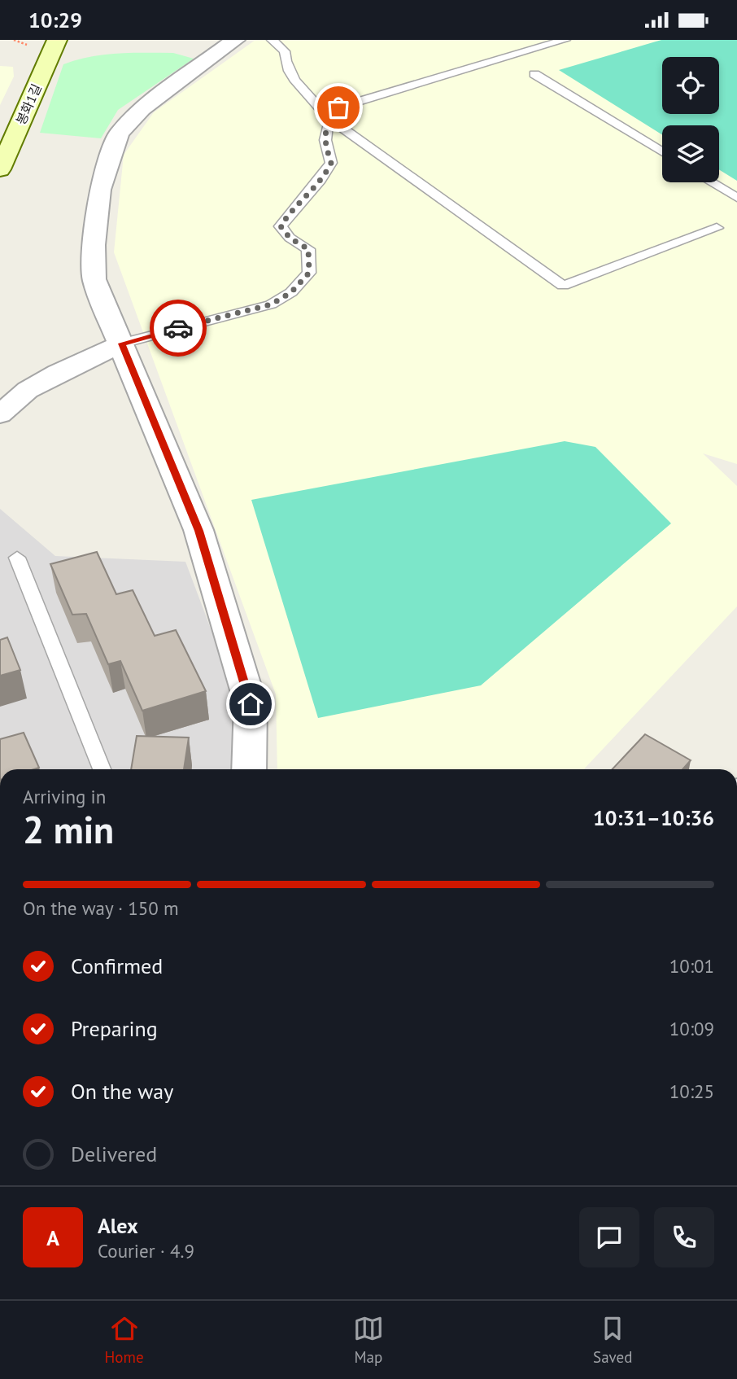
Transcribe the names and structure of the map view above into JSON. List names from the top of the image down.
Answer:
{
  "streets": {
    "street": ["봉화1길"]
  },
  "page": {
    "status": "10:29",
    "heading": ["2 min", "Arriving in", "10:31–10:36"],
    "panel": ["Alex", "Courier · 4.9"],
    "bar": "On the way · 150 m",
    "list": [
      ["Confirmed", "10:01"],
      ["Preparing", "10:09"],
      ["On the way", "10:25"],
      "Delivered"
    ],
    "round": "A",
    "tabs": ["Home", "Map", "Saved"]
  }
}
